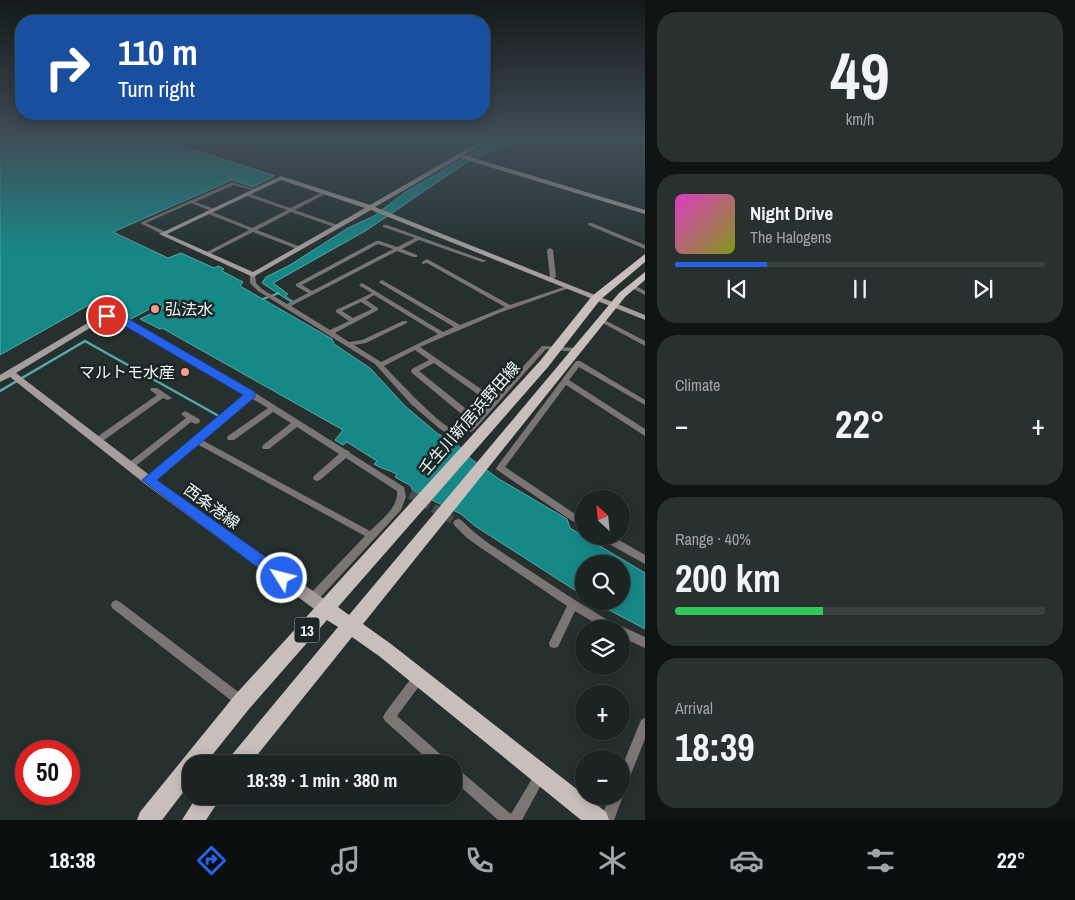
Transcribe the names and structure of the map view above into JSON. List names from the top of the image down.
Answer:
{
  "streets": {
    "main road": ["壬生川新居浜野田線", "13"],
    "street": ["西条港線"]
  },
  "crossings": [
    ["壬生川新居浜野田線", "西条港線"],
    ["壬生川新居浜野田線", "13"],
    ["西条港線", "13"]
  ],
  "places": ["弘法水", "マルトモ水産"],
  "north": "top left",
  "page": {
    "tile": [
      ["49", "km/h"],
      "Climate",
      ["Range · 40%", "200 km"],
      ["Arrival", "18:39"]
    ],
    "turn": ["110 m", "Turn right"],
    "song": ["Night Drive", "The Halogens"],
    "heat": ["−", "22°", "+"],
    "map_buttons": ["+", "−"],
    "limit": "50",
    "trip": "18:39 · 1 min · 380 m",
    "tabs": ["18:38", "22°"]
  }
}
